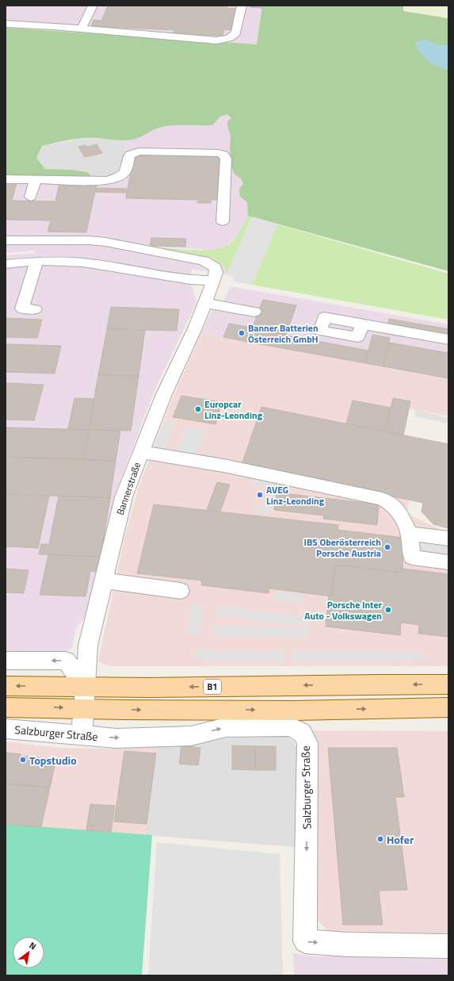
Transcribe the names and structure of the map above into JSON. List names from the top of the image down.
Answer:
{
  "streets": {
    "main road": ["B1"],
    "street": ["Bannerstraße", "Salzburger Straße"]
  },
  "crossings": [
    ["Bannerstraße", "B1"],
    ["Bannerstraße", "Salzburger Straße"]
  ],
  "places": [
    "Banner Batterien Österreich GmbH",
    "Europcar Linz-Leonding",
    "AVEG Linz-Leonding",
    "IBS Oberösterreich Porsche Austria",
    "Porsche Inter Auto - Volkswagen",
    "Topstudio",
    "Hofer"
  ],
  "north": "top right"
}
